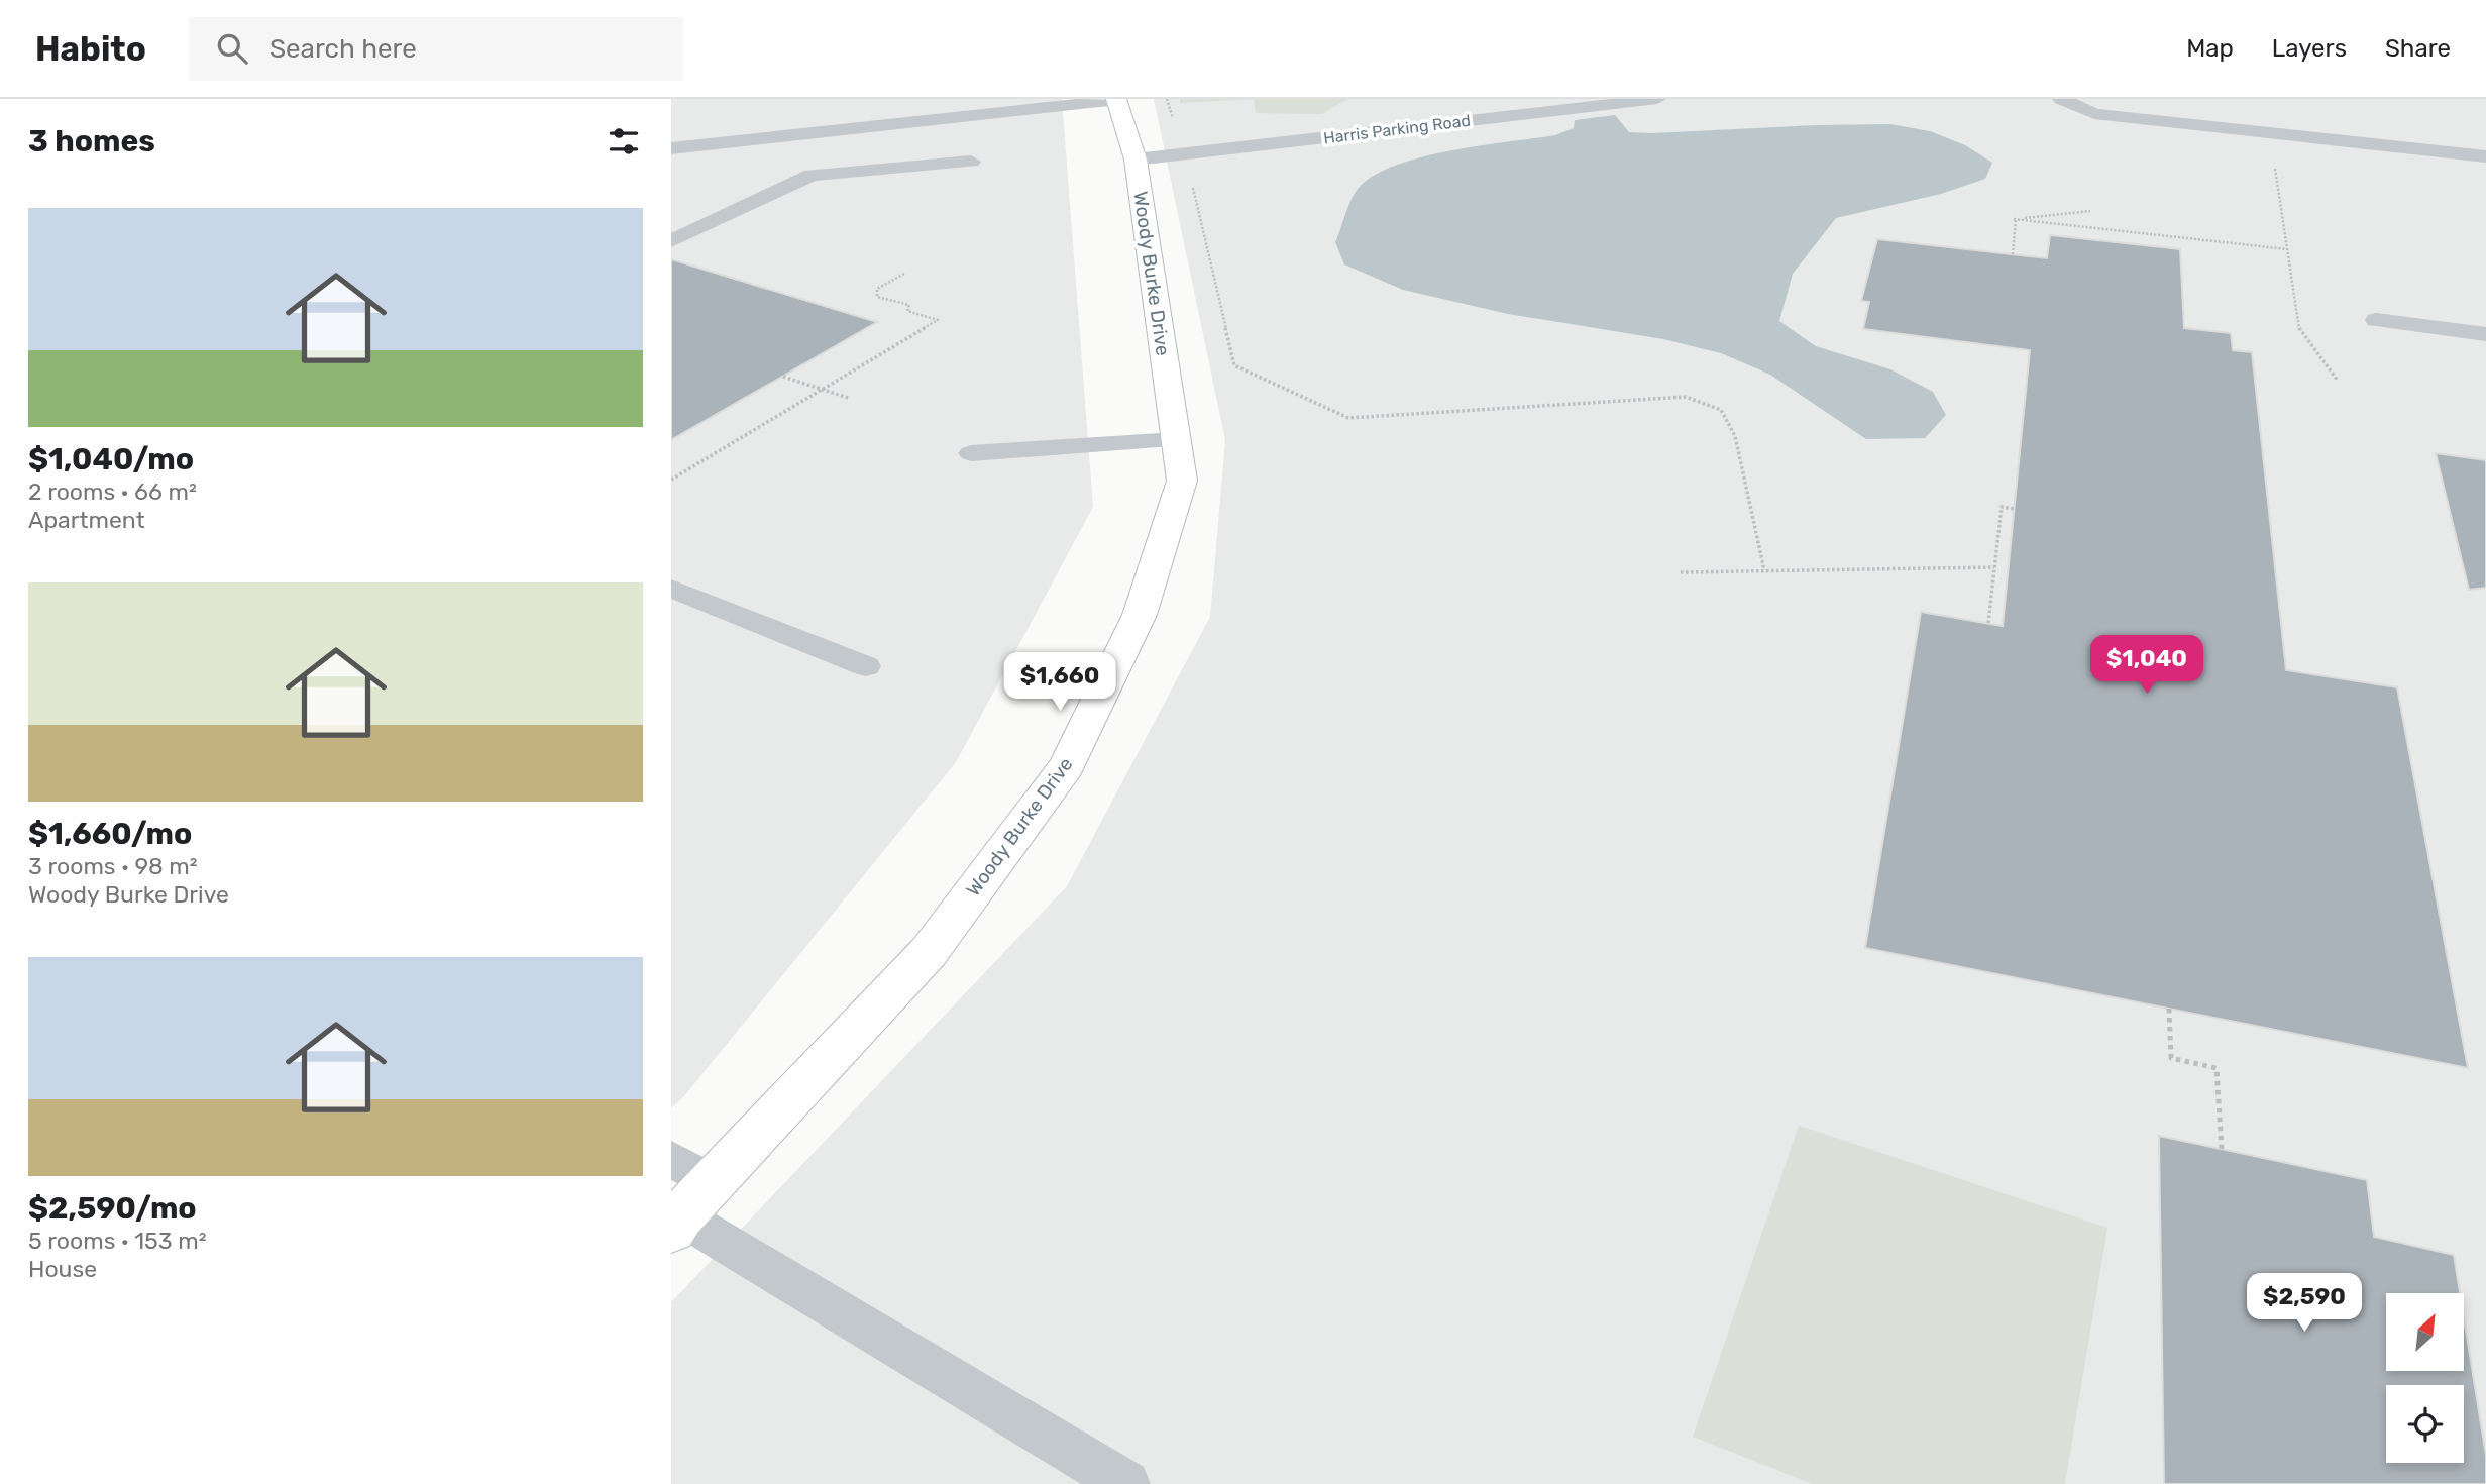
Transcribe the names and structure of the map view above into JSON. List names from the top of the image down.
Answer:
{
  "streets": {
    "street": ["Woody Burke Drive"],
    "lane": ["Harris Parking Road"]
  },
  "crossings": [
    ["Harris Parking Road", "Woody Burke Drive"]
  ],
  "north": "top right",
  "page": {
    "header": "Habito",
    "search": "Search here",
    "nav": ["Map", "Layers", "Share"],
    "heading": "3 homes",
    "list": [
      {
        "name": "$1,040/mo",
        "note": "2 rooms · 66 m² · Apartment"
      },
      {
        "name": "$1,660/mo",
        "note": "3 rooms · 98 m² · Woody Burke Drive"
      },
      {
        "name": "$2,590/mo",
        "note": "5 rooms · 153 m² · House"
      }
    ],
    "price": ["$1,040", "$1,660", "$2,590"]
  }
}
